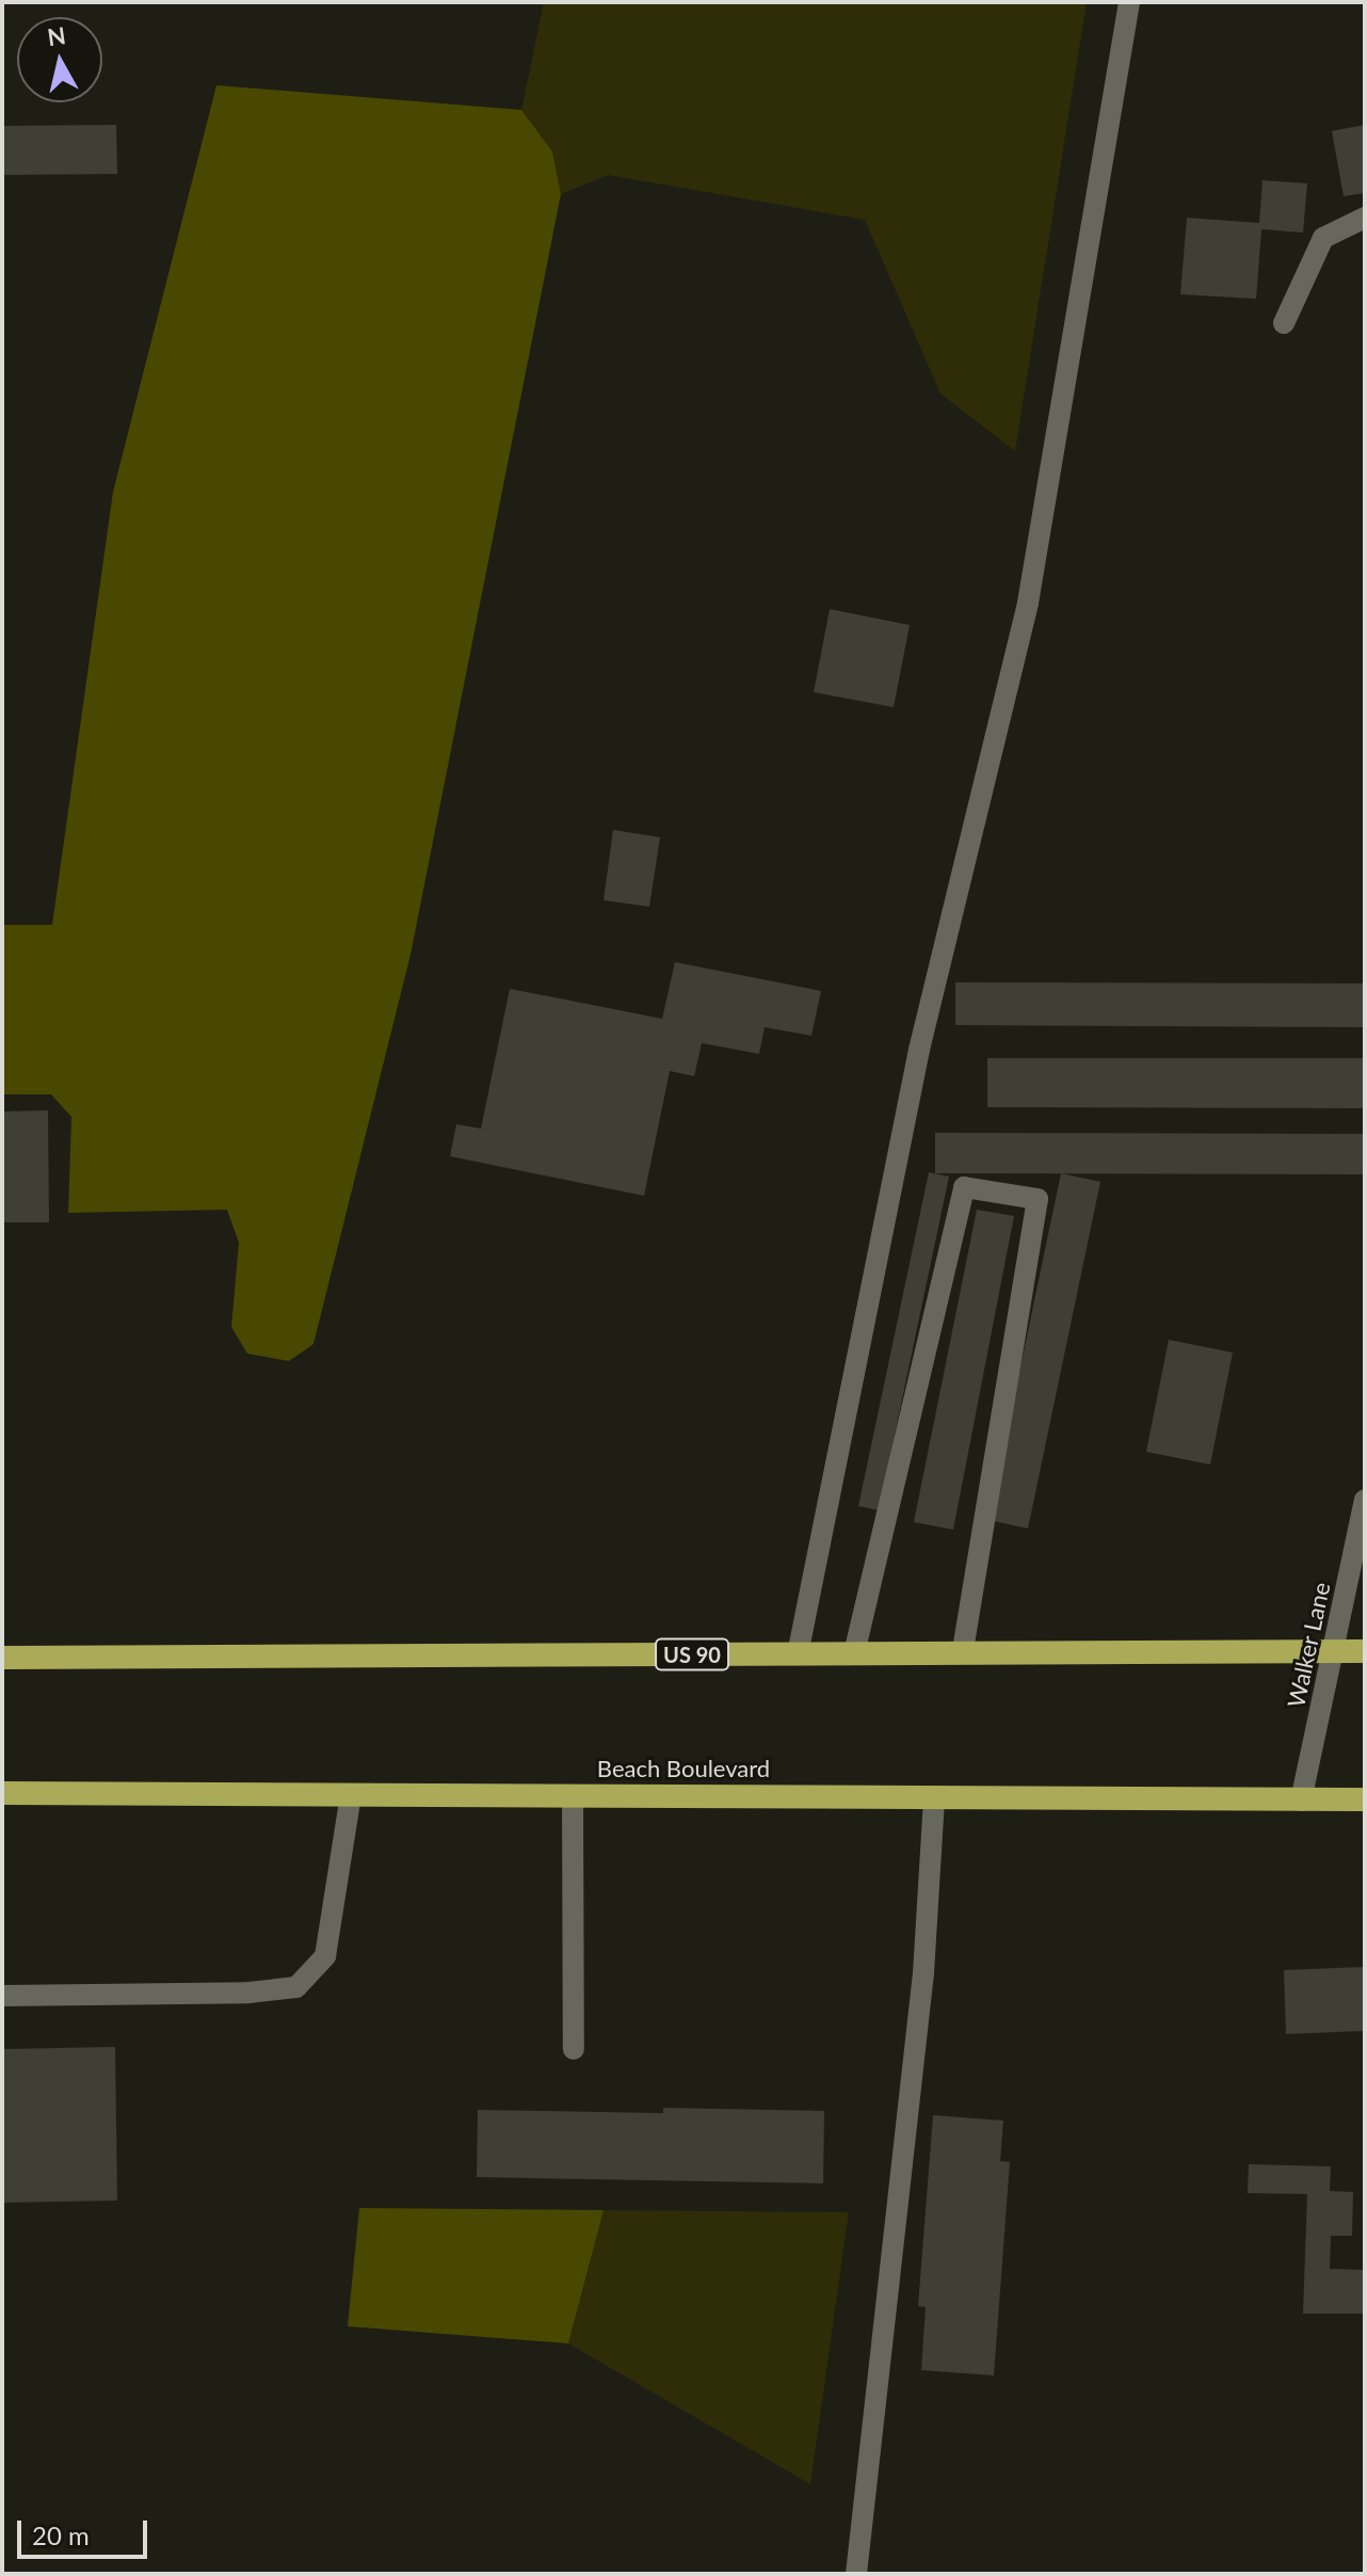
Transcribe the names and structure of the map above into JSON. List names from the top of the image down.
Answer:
{
  "streets": {
    "highway": ["US 90", "Beach Boulevard"],
    "street": ["Walker Lane"]
  },
  "crossings": [
    ["Walker Lane", "US 90"],
    ["Walker Lane", "Beach Boulevard"]
  ],
  "scale_bar": "20 m",
  "north": "top"
}
